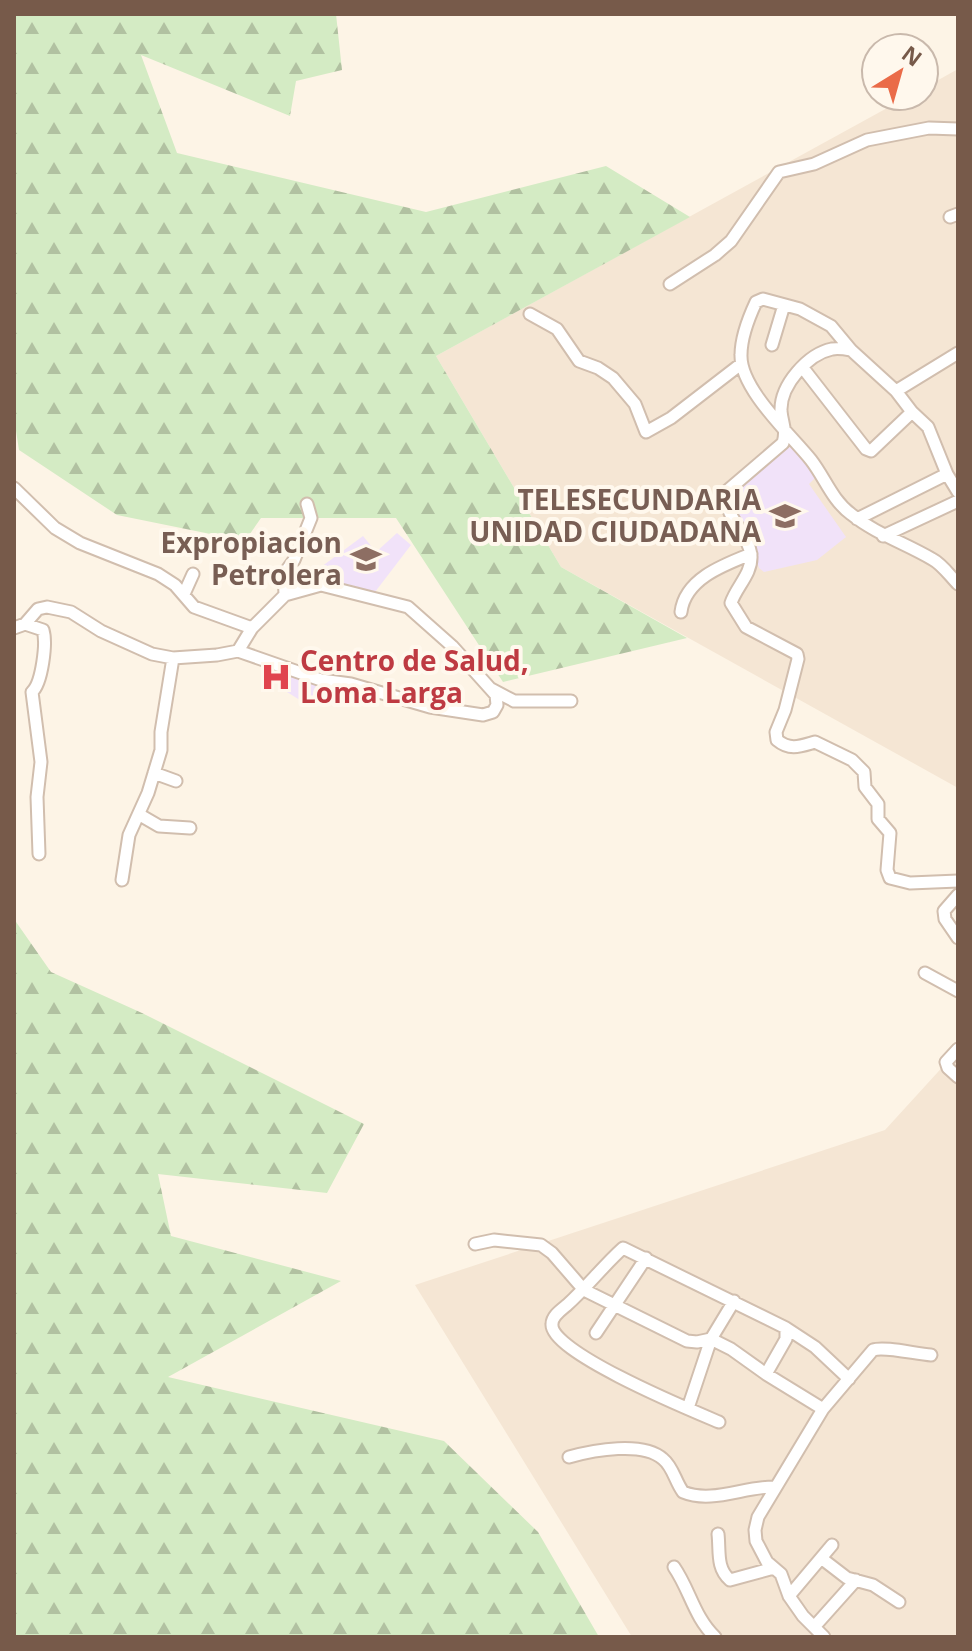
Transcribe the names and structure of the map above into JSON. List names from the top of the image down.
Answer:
{
  "places": {
    "school or university": ["TELESECUNDARIA UNIDAD CIUDADANA", "Expropiacion Petrolera"],
    "hospital": ["Centro de Salud, Loma Larga"]
  },
  "north": "top right"
}
